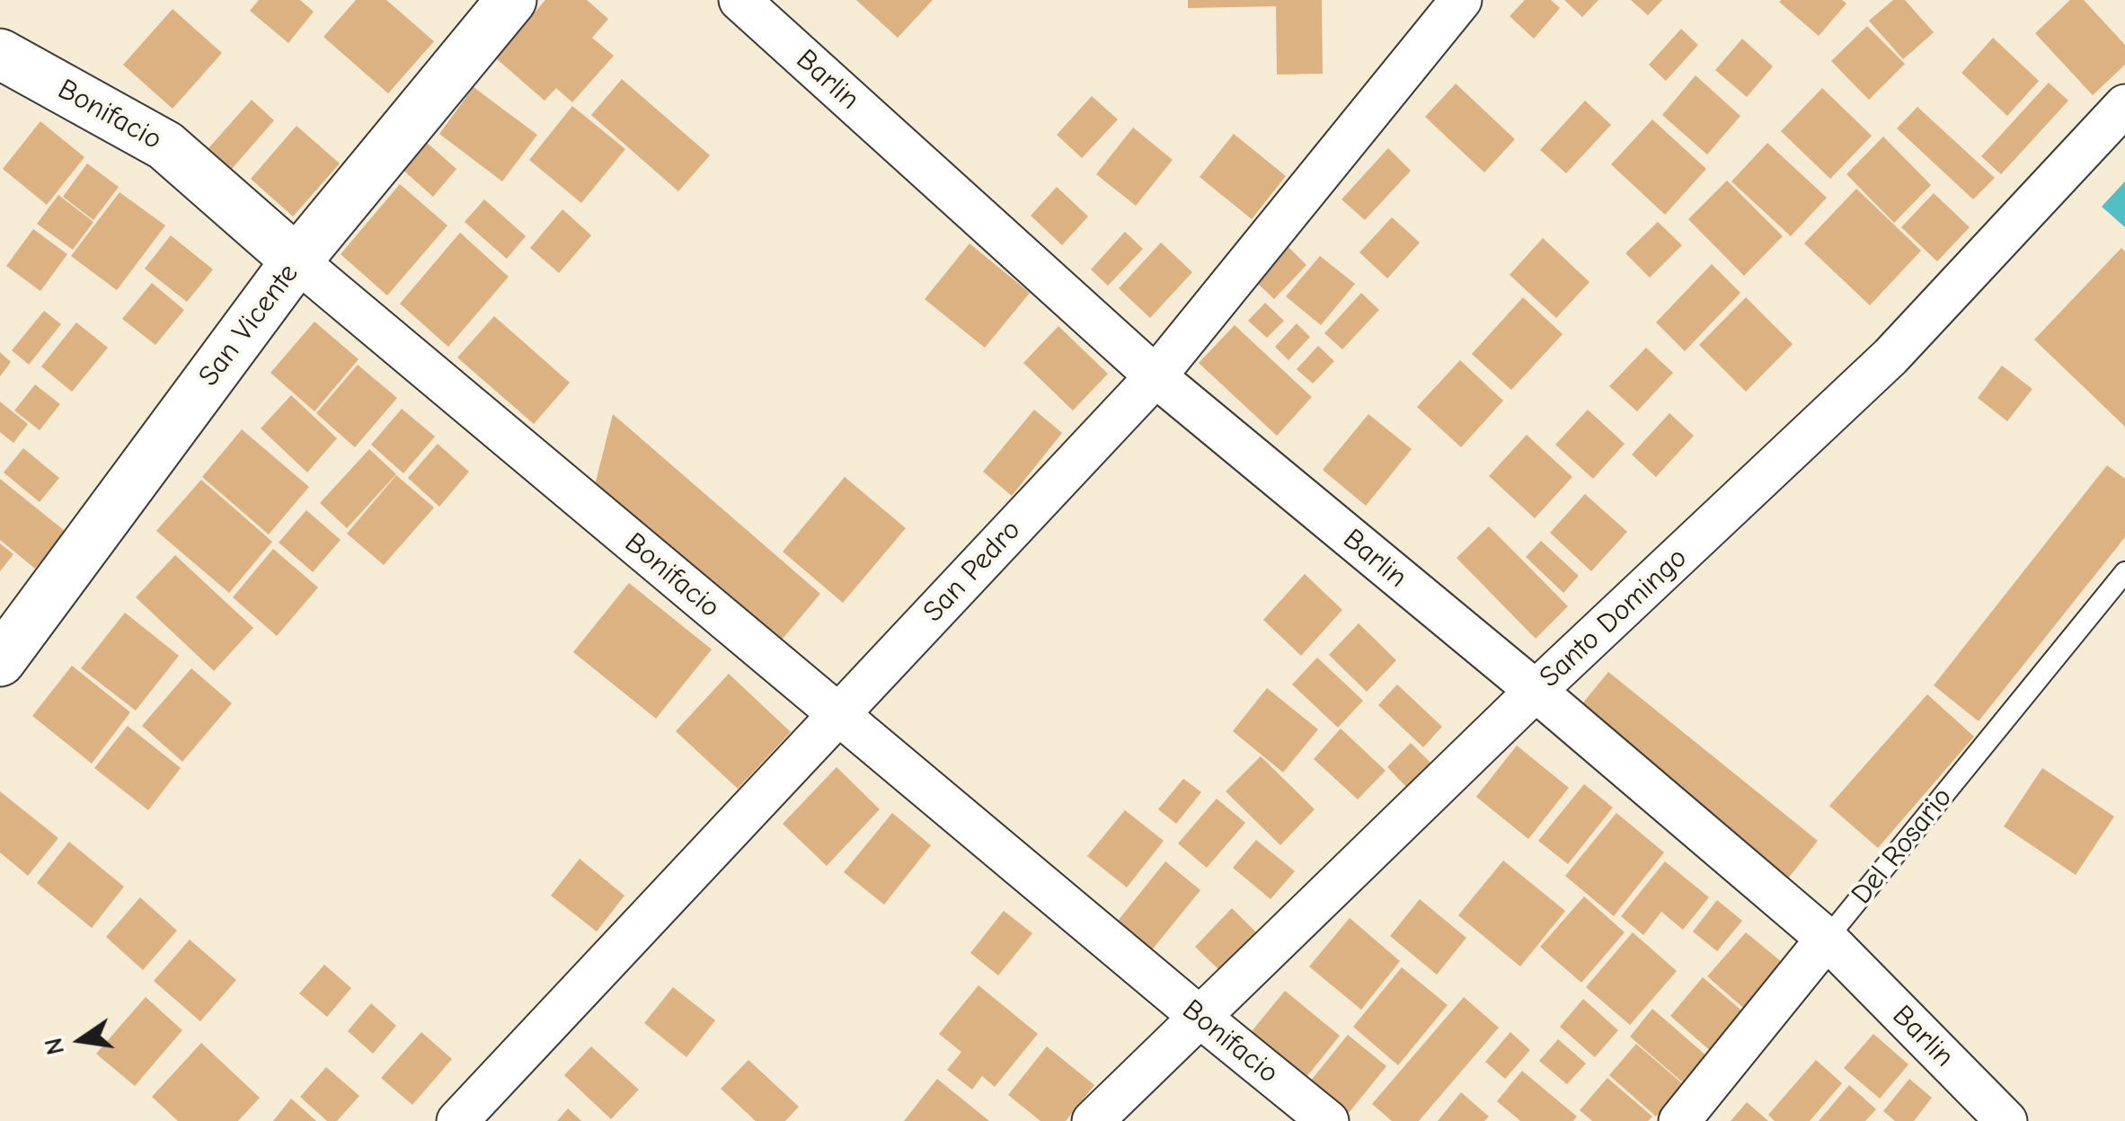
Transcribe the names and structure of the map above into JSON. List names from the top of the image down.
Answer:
{
  "streets": {
    "main road": ["Bonifacio", "San Vicente"],
    "street": [
      "Barlin",
      "San Pedro",
      "Santo Domingo",
      "Del Rosario"
    ]
  },
  "crossings": [
    ["Barlin", "San Pedro"],
    ["Barlin", "Santo Domingo"],
    ["Barlin", "Del Rosario"],
    ["Bonifacio", "San Vicente"],
    ["Bonifacio", "San Pedro"],
    ["Bonifacio", "Santo Domingo"]
  ],
  "north": "left"
}
